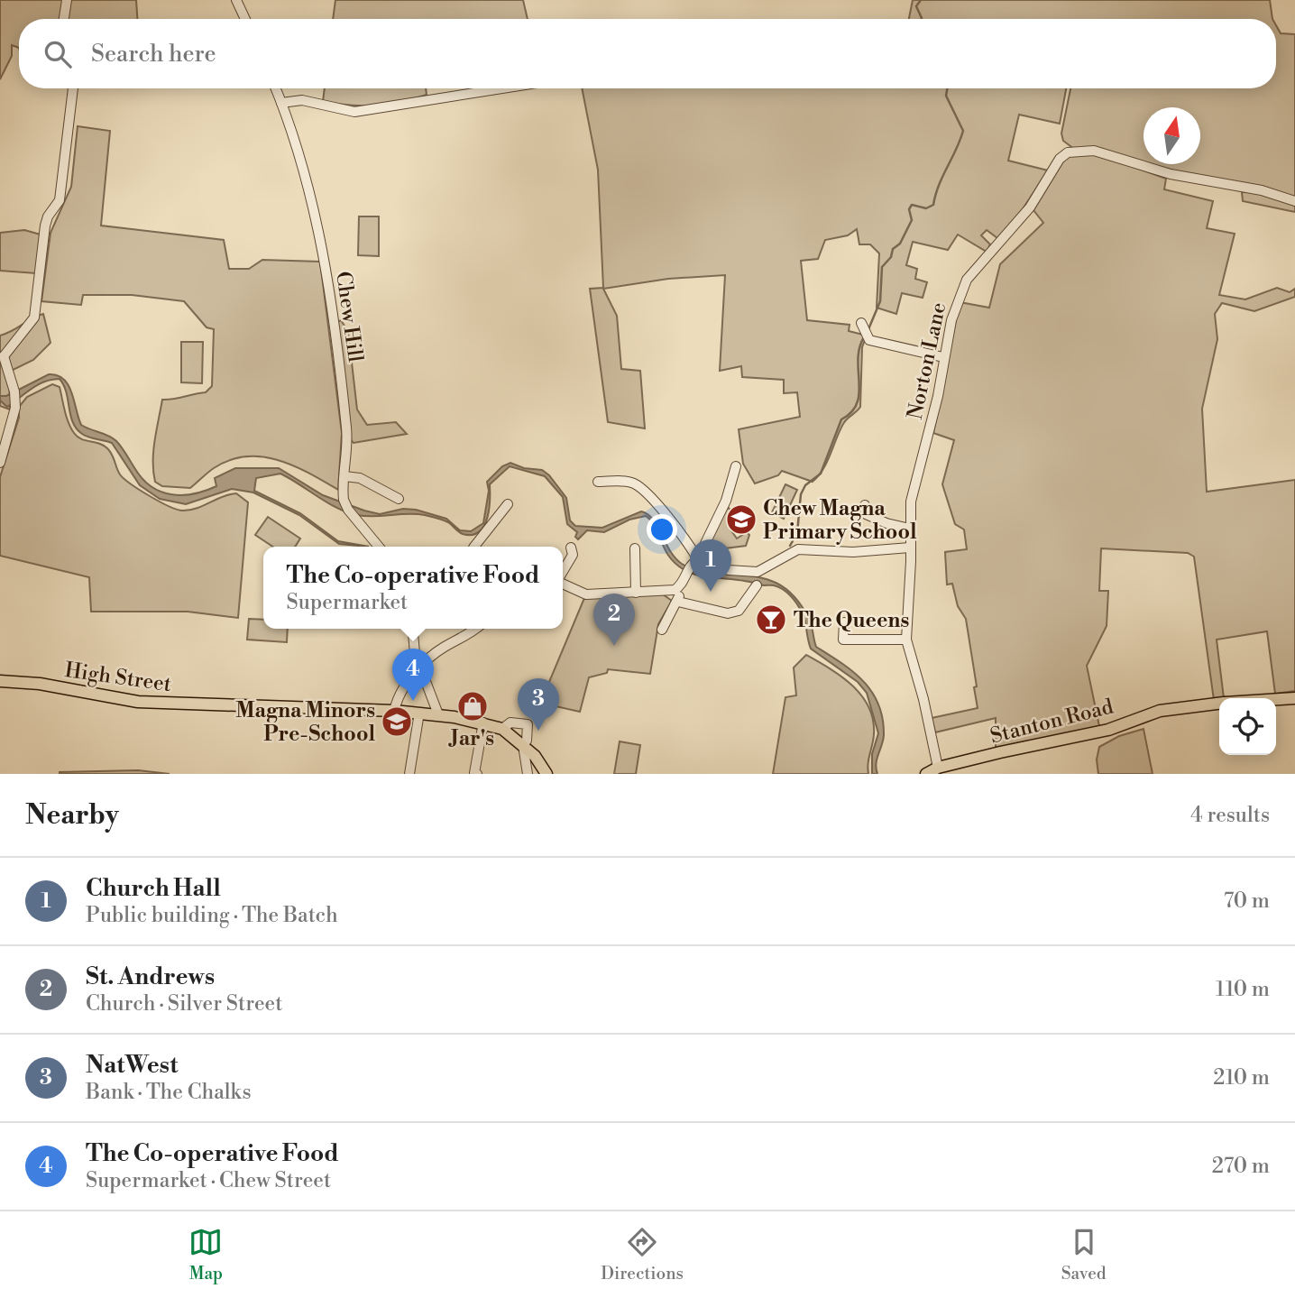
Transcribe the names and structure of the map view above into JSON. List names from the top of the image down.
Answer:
{
  "streets": {
    "main road": ["High Street", "Stanton Road"],
    "street": ["Chew Hill", "Norton Lane"]
  },
  "crossings": [
    ["Norton Lane", "Stanton Road"]
  ],
  "places": {
    "school or university": ["Chew Magna Primary School", "Magna Minors Pre-School"],
    "bar": ["The Queens"],
    "shop": ["Jar's"]
  },
  "north": "top",
  "page": {
    "search": "Search here",
    "pins": [
      "1",
      "2",
      "4",
      "3"
    ],
    "popup": ["The Co-operative Food", "Supermarket"],
    "heading": ["Nearby", "4 results"],
    "list": [
      {
        "mark": "1",
        "name": "Church Hall",
        "note": "Public building · The Batch",
        "value": "70 m"
      },
      {
        "mark": "2",
        "name": "St. Andrews",
        "note": "Church · Silver Street",
        "value": "110 m"
      },
      {
        "mark": "3",
        "name": "NatWest",
        "note": "Bank · The Chalks",
        "value": "210 m"
      },
      {
        "mark": "4",
        "name": "The Co-operative Food",
        "note": "Supermarket · Chew Street",
        "value": "270 m"
      }
    ],
    "nav": ["Map", "Directions", "Saved"]
  }
}
